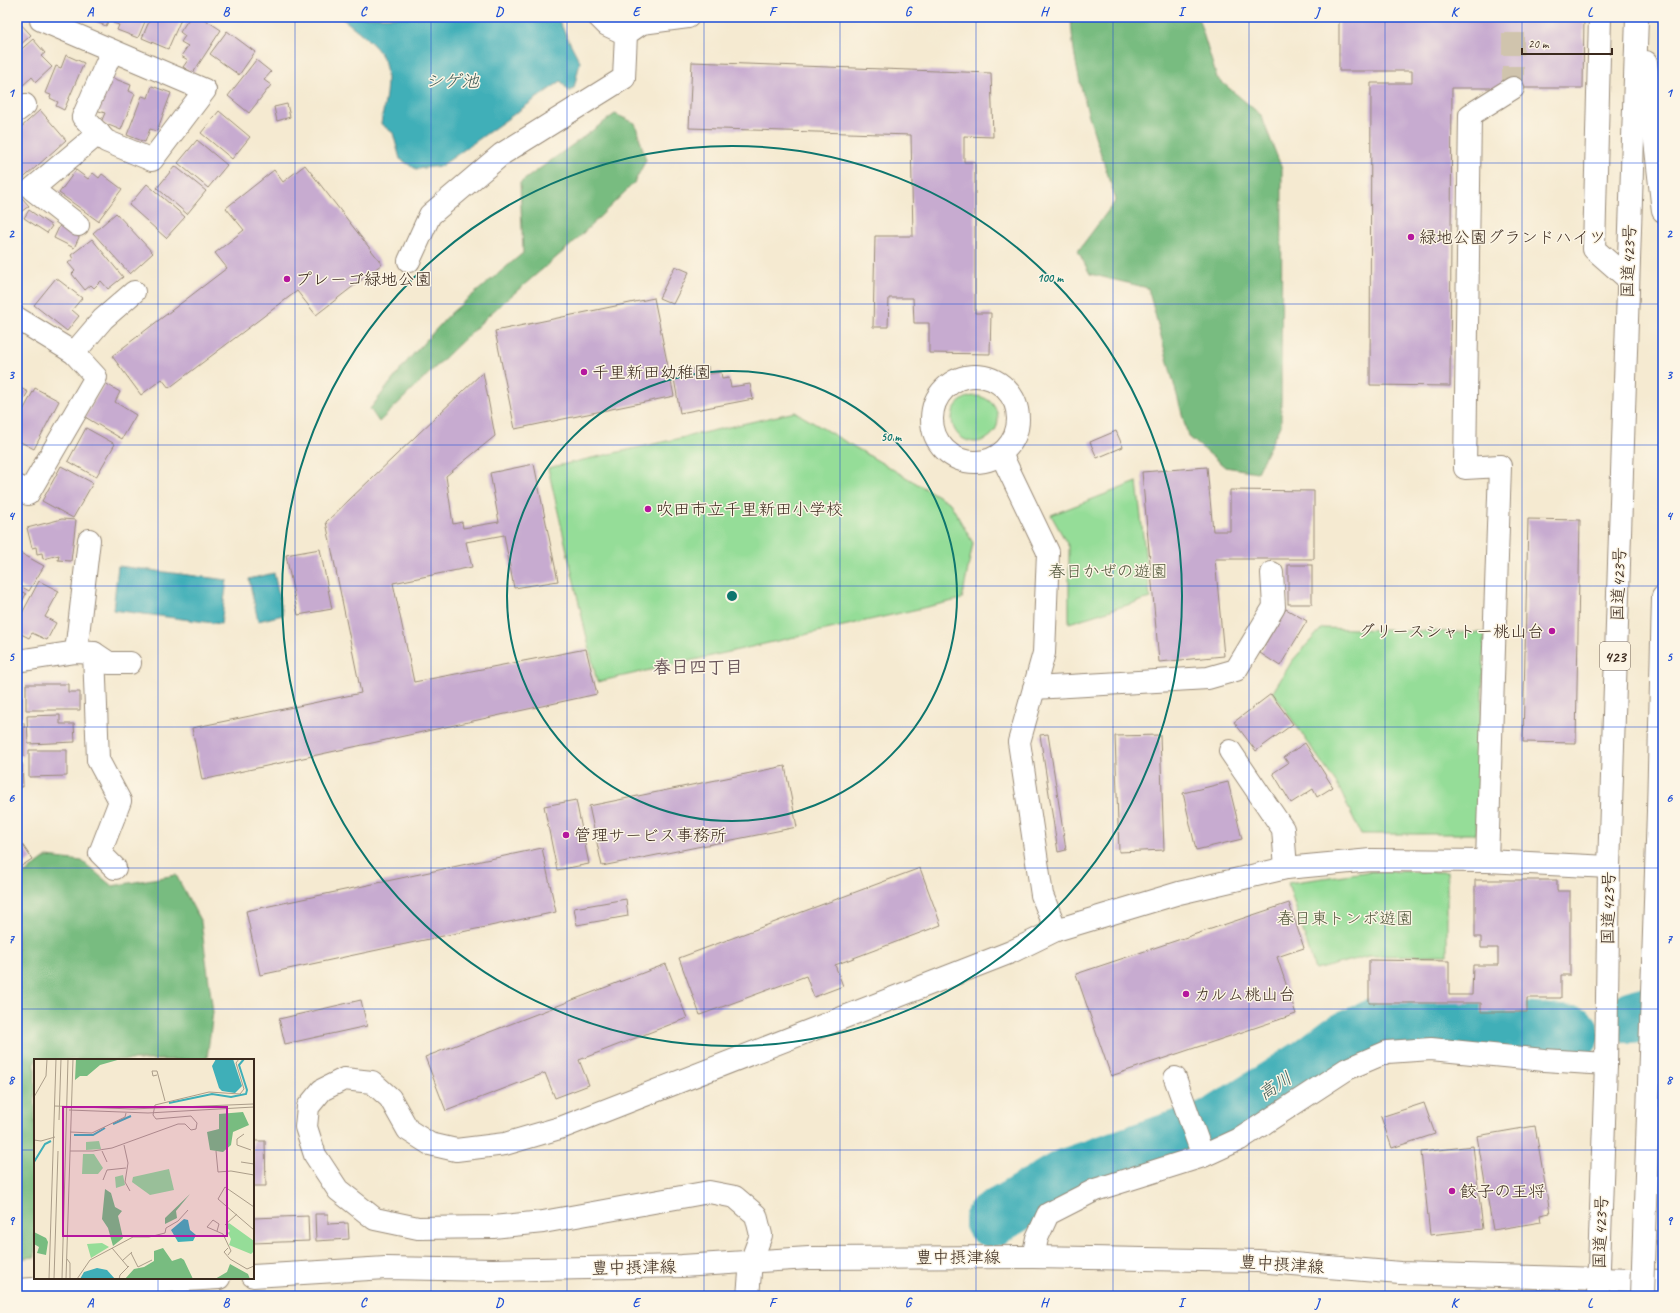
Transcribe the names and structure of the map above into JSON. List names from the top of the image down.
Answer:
{
  "streets": {
    "main road": ["国道423号", "423", "豊中摂津線"]
  },
  "crossings": [
    ["国道423号", "豊中摂津線"]
  ],
  "districts": ["春日四丁目"],
  "water": ["シゲ池", "高川"],
  "parks": ["春日かぜの遊園", "春日東トンボ遊園"],
  "places": [
    "緑地公園グランドハイツ",
    "プレーゴ緑地公園",
    "千里新田幼稚園",
    "吹田市立千里新田小学校",
    "グリースシャトー桃山台",
    "管理サービス事務所",
    "カルム桃山台",
    "餃子の王将"
  ],
  "scale_bar": "20 m",
  "grid": {
    "columns": [
      "A",
      "B",
      "C",
      "D",
      "E",
      "F",
      "G",
      "H",
      "I",
      "J",
      "K",
      "L"
    ],
    "rows": [
      "1",
      "2",
      "3",
      "4",
      "5",
      "6",
      "7",
      "8",
      "9"
    ]
  },
  "rings": ["100 m", "50 m"]
}
